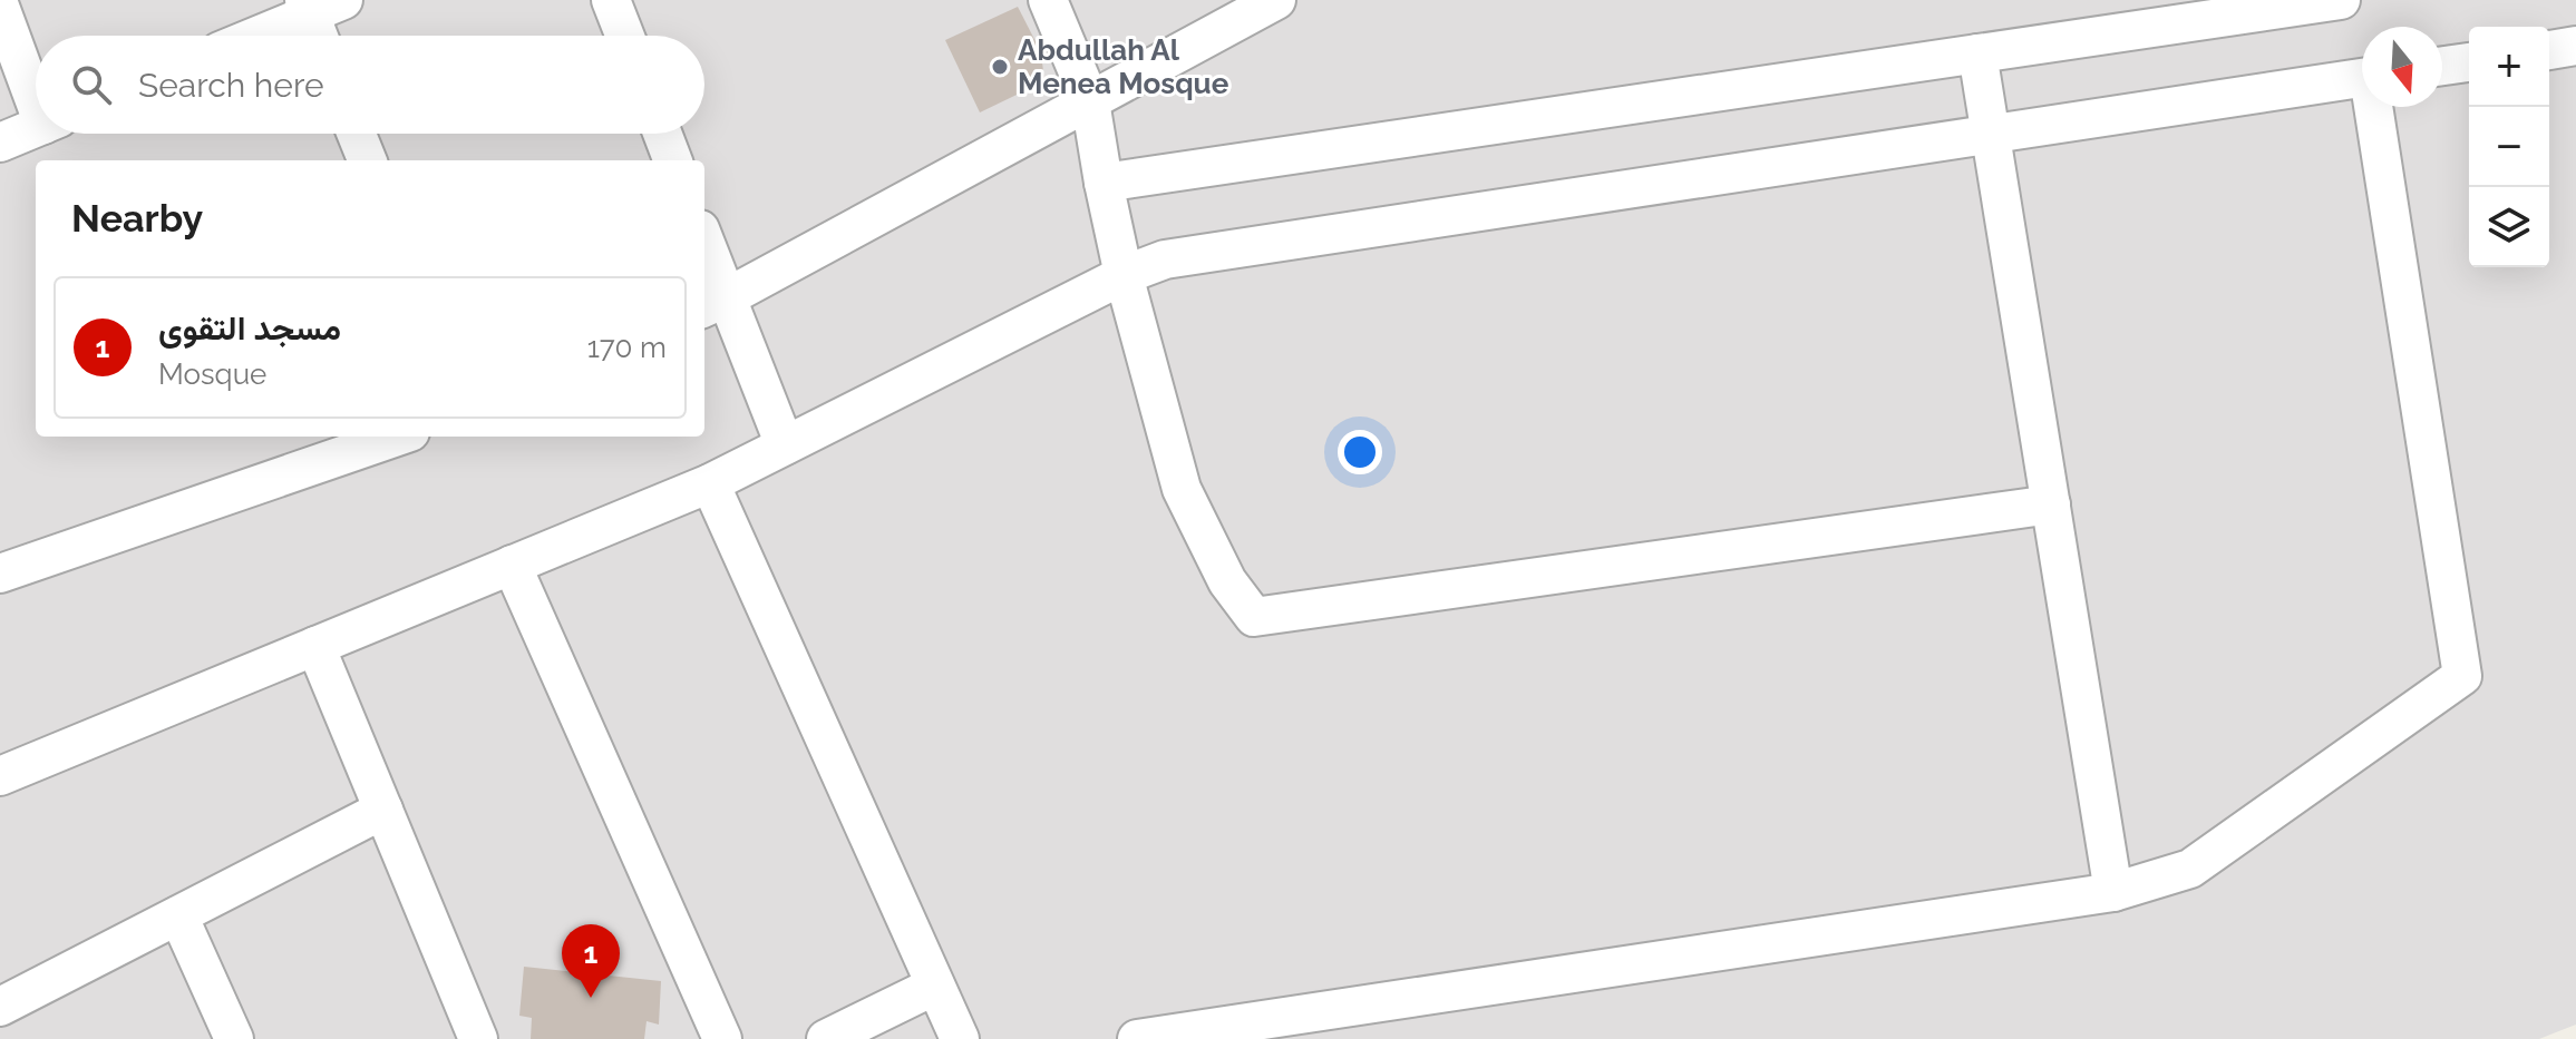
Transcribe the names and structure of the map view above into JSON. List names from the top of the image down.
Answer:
{
  "places": ["Abdullah Al Menea Mosque"],
  "north": "bottom",
  "page": {
    "map_buttons": ["+", "−"],
    "search": "Search here",
    "heading": "Nearby",
    "list": [
      {
        "mark": "1",
        "name": "مسجد التقوى",
        "note": "Mosque",
        "value": "170 m"
      }
    ],
    "pins": "1"
  }
}
